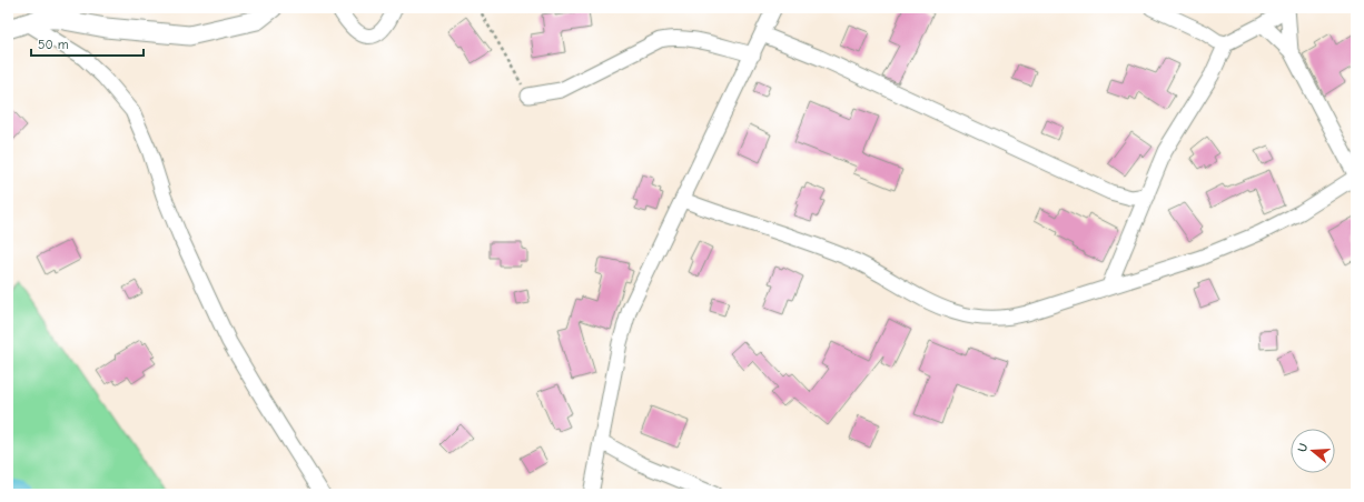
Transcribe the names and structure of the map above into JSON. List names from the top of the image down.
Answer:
{
  "scale_bar": "50 m",
  "north": "left"
}
